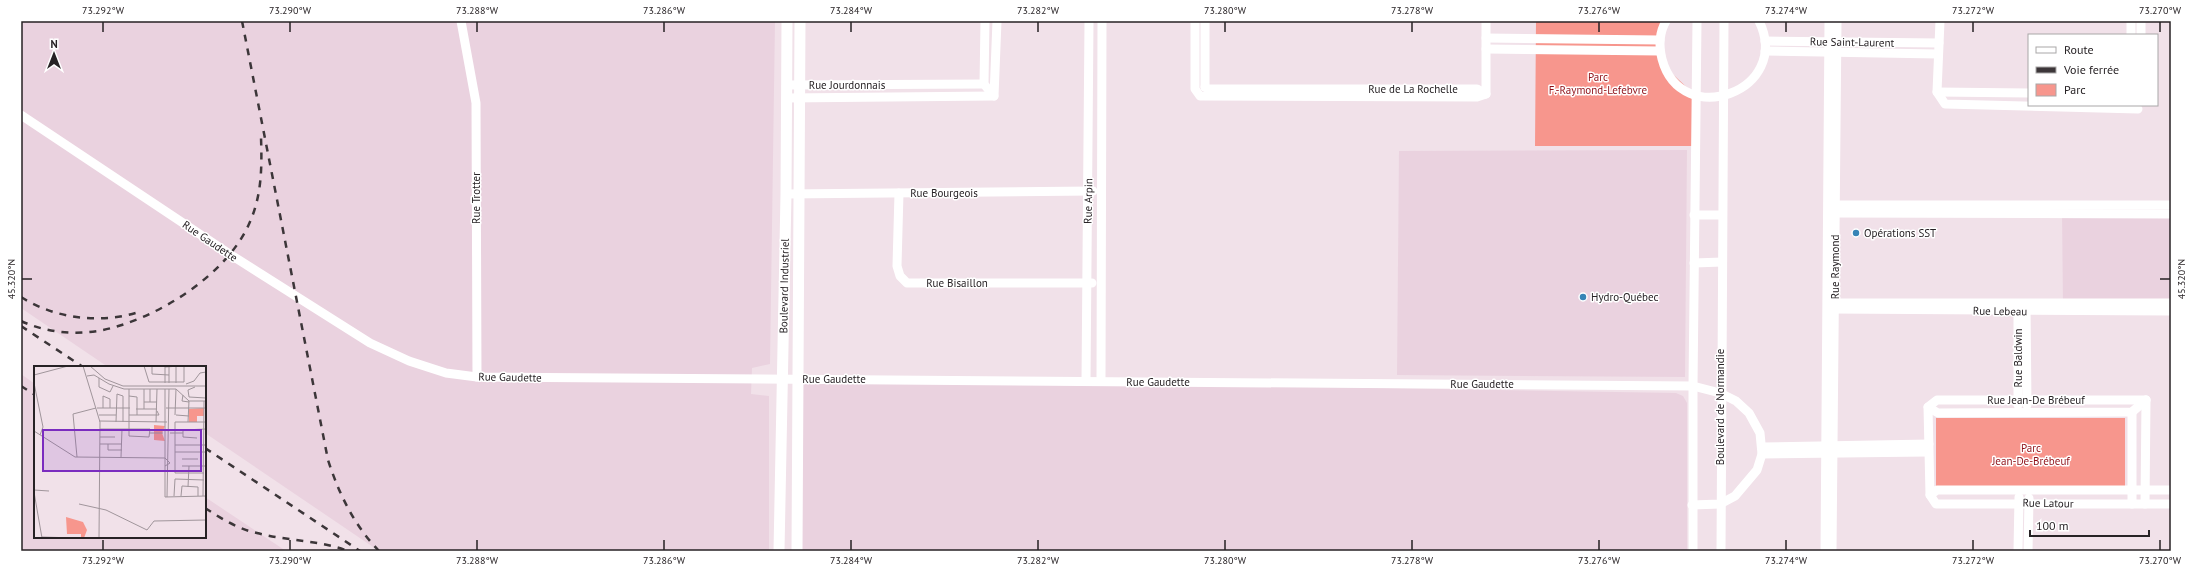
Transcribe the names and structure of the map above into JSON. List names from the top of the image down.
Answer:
{
  "streets": {
    "street": [
      "Rue Saint-Laurent",
      "Rue Jourdonnais",
      "Rue de La Rochelle",
      "Rue Bourgeois",
      "Rue Trotter",
      "Rue Arpin",
      "Rue Gaudette",
      "Rue Raymond",
      "Rue Bisaillon",
      "Boulevard Industriel",
      "Rue Lebeau",
      "Rue Baldwin",
      "Rue Jean-De Brébeuf",
      "Boulevard de Normandie",
      "Rue Latour"
    ]
  },
  "crossings": [
    ["Rue Saint-Laurent", "Rue Raymond"],
    ["Rue Jourdonnais", "Boulevard Industriel"],
    ["Rue Bourgeois", "Rue Arpin"],
    ["Rue Bourgeois", "Rue Bisaillon"],
    ["Rue Bourgeois", "Boulevard Industriel"],
    ["Rue Trotter", "Rue Gaudette"],
    ["Rue Arpin", "Rue Gaudette"],
    ["Rue Arpin", "Rue Bisaillon"],
    ["Rue Gaudette", "Boulevard Industriel"],
    ["Rue Gaudette", "Boulevard de Normandie"],
    ["Rue Raymond", "Rue Lebeau"],
    ["Rue Lebeau", "Rue Baldwin"],
    ["Rue Baldwin", "Rue Jean-De Brébeuf"]
  ],
  "parks": ["Parc F.-Raymond-Lefebvre", "Parc Jean-De-Brébeuf"],
  "places": ["Opérations SST", "Hydro-Québec"],
  "legend": ["Route", "Voie ferrée", "Parc"],
  "scale_bar": "100 m",
  "north": "top",
  "coordinates": [
    "73.292°W",
    "73.290°W",
    "73.288°W",
    "73.286°W",
    "73.284°W",
    "73.282°W",
    "73.280°W",
    "73.278°W",
    "73.276°W",
    "73.274°W",
    "73.272°W",
    "73.270°W",
    "45.320°N"
  ]
}
